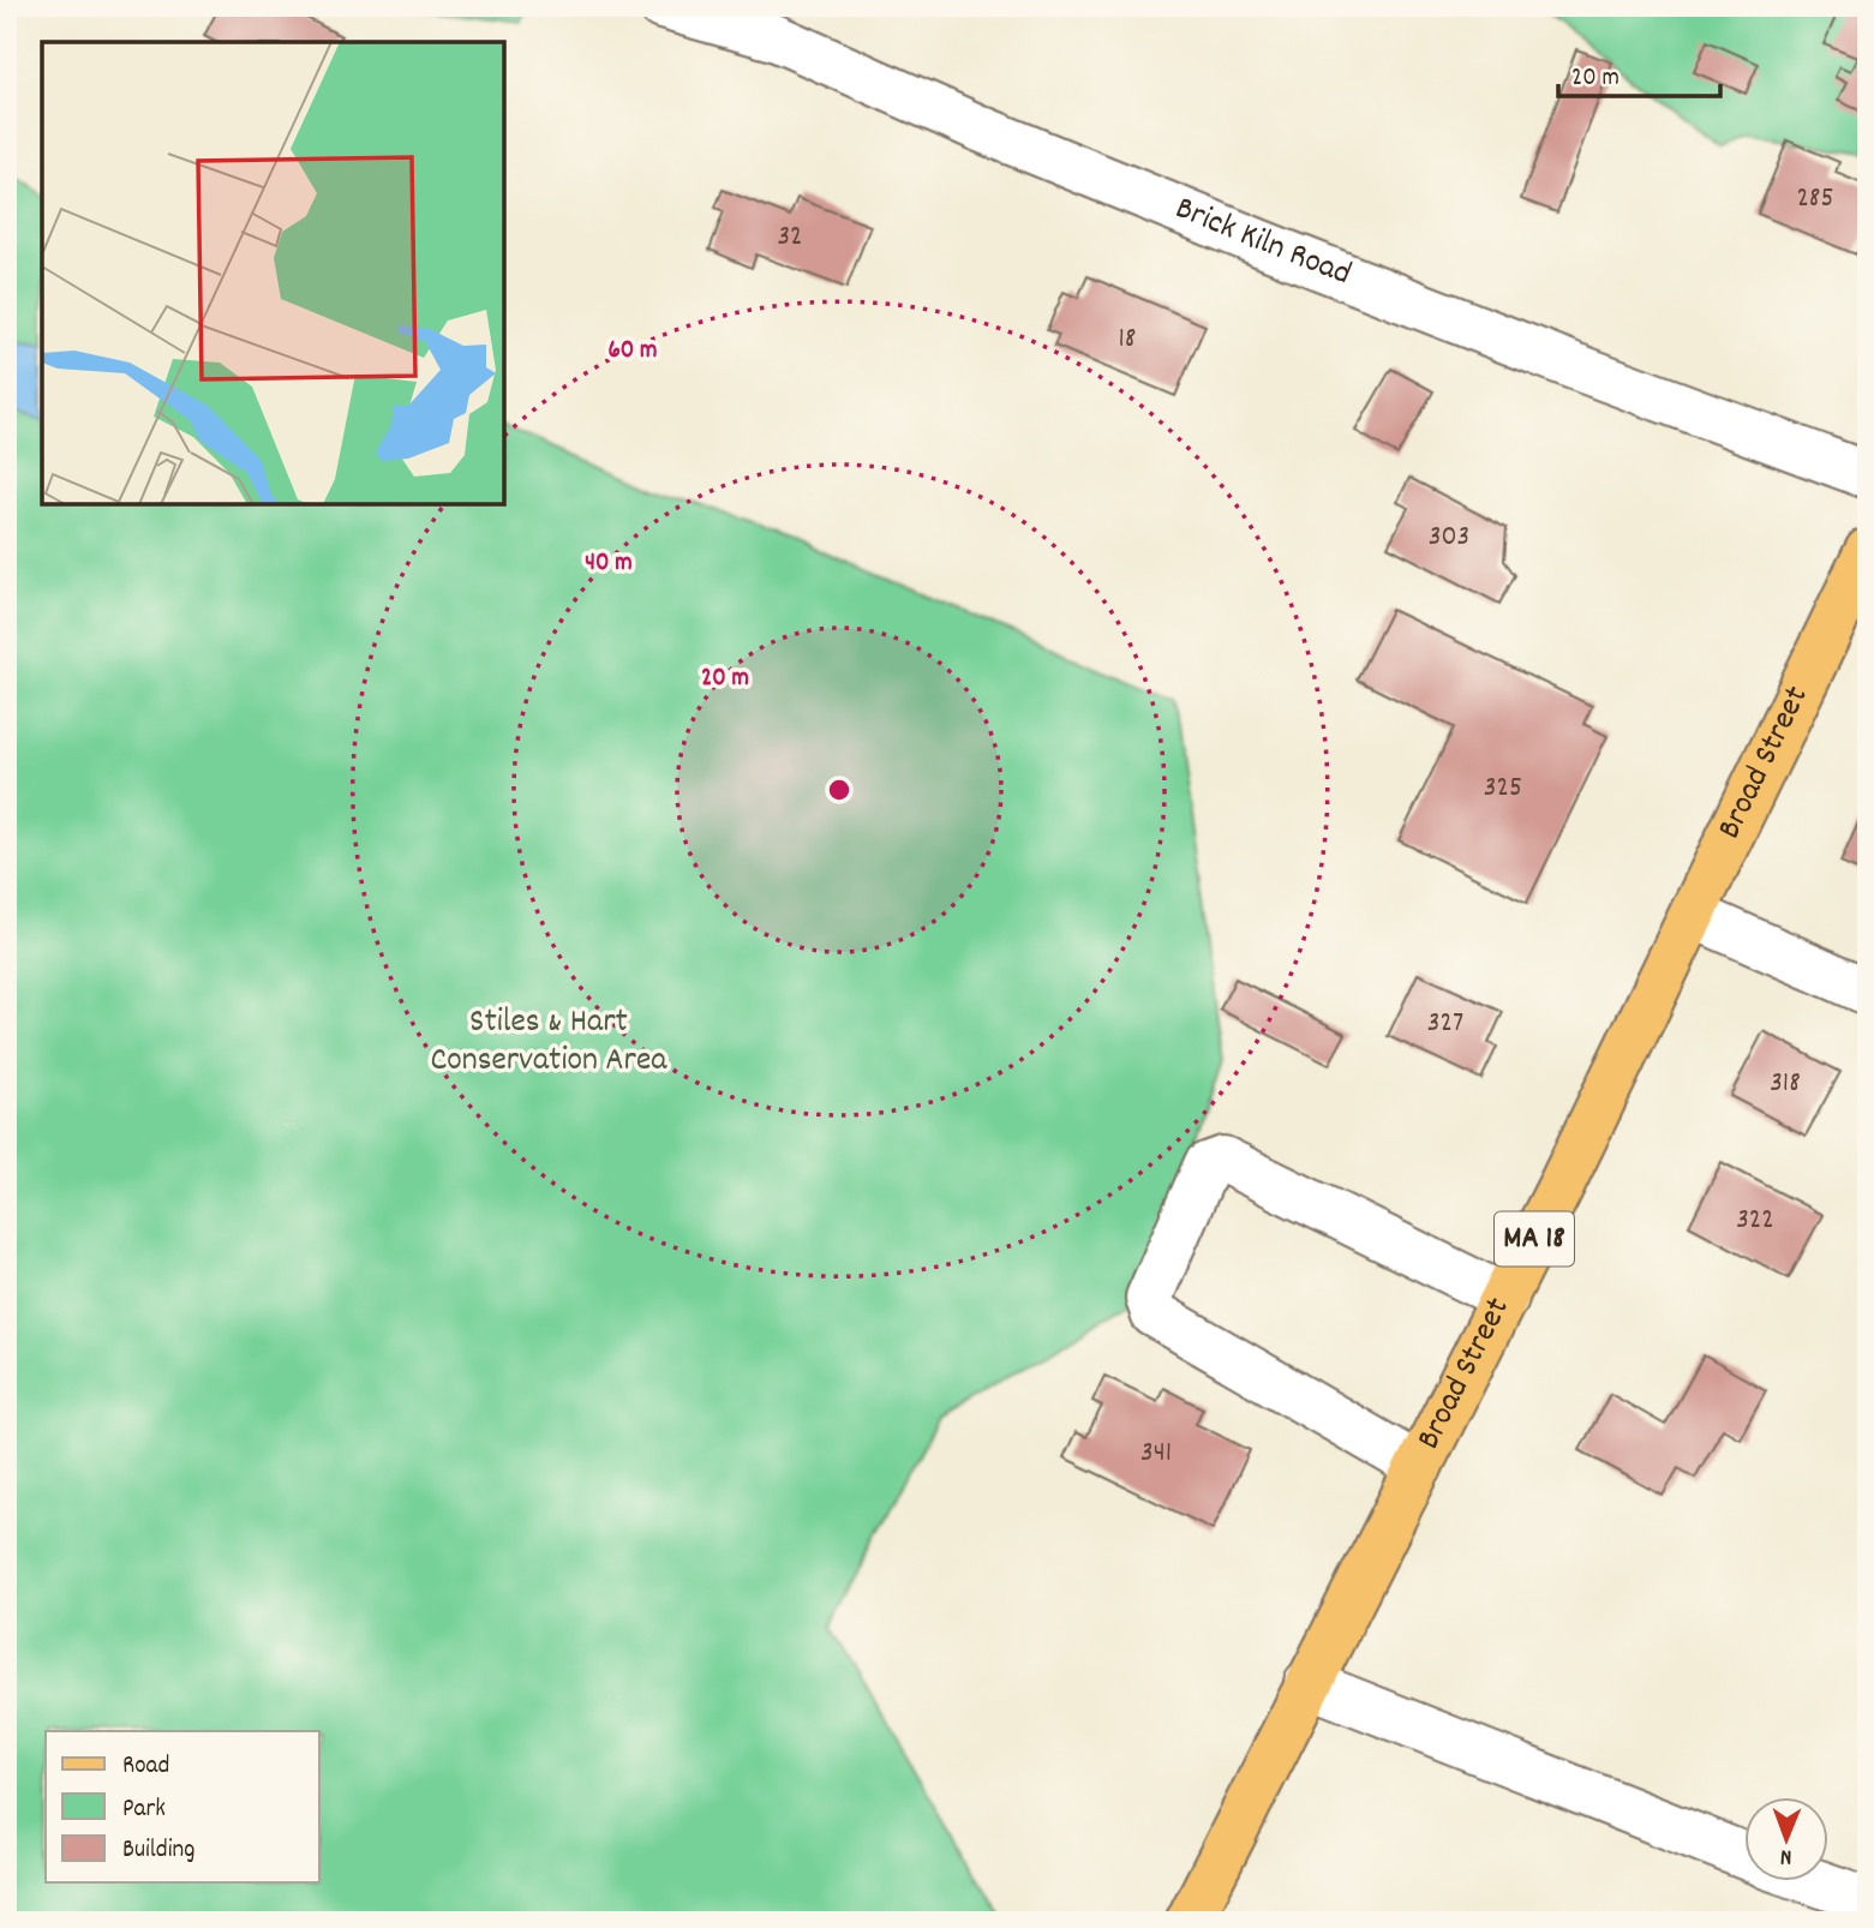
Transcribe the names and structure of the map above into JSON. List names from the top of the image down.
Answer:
{
  "streets": {
    "main road": ["Broad Street", "MA 18"],
    "street": ["Brick Kiln Road"]
  },
  "parks": ["Stiles & Hart Conservation Area"],
  "house_numbers": [
    "285",
    "32",
    "18",
    "303",
    "325",
    "327",
    "318",
    "322",
    "341"
  ],
  "legend": ["Road", "Park", "Building"],
  "scale_bar": "20 m",
  "north": "bottom",
  "rings": ["60 m", "40 m", "20 m"]
}
